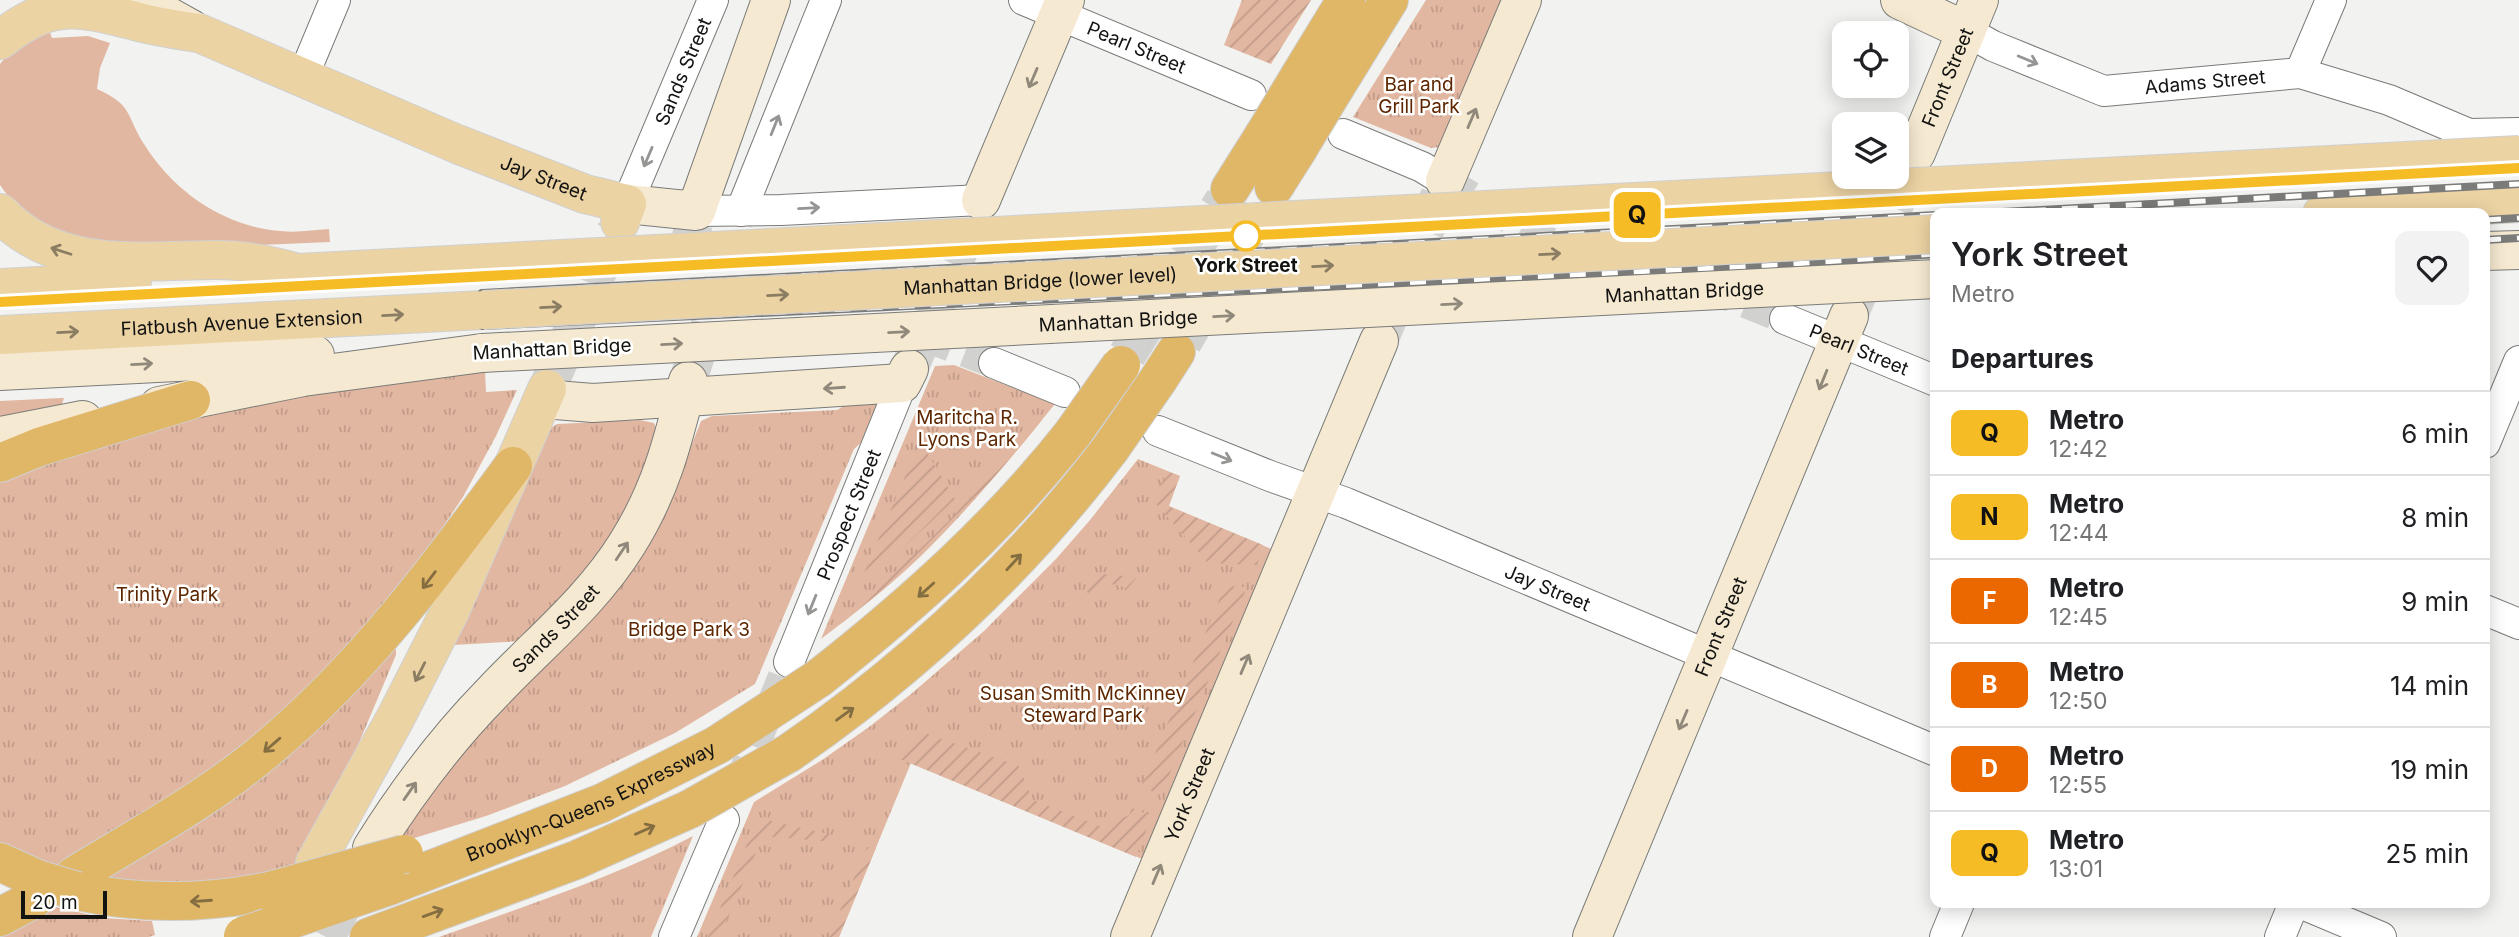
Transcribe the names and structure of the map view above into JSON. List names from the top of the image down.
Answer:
{
  "streets": {
    "highway": ["Brooklyn-Queens Expressway"],
    "main road": [
      "Sands Street",
      "Front Street",
      "Adams Street",
      "Jay Street",
      "Manhattan Bridge (lower level)",
      "Manhattan Bridge",
      "Flatbush Avenue Extension",
      "York Street"
    ],
    "street": ["Pearl Street", "Prospect Street"]
  },
  "crossings": [
    ["Pearl Street", "Front Street"],
    ["Sands Street", "Jay Street"],
    ["Sands Street", "Brooklyn-Queens Expressway"],
    ["Front Street", "Adams Street"],
    ["Front Street", "Jay Street"],
    ["Jay Street", "York Street"],
    ["Manhattan Bridge (lower level)", "Flatbush Avenue Extension"],
    ["Manhattan Bridge", "Flatbush Avenue Extension"],
    ["Prospect Street", "Brooklyn-Queens Expressway"]
  ],
  "one_way": ["Front Street", "Prospect Street", "York Street"],
  "parks": [
    "Bar and Grill Park",
    "Maritcha R. Lyons Park",
    "Trinity Park",
    "Bridge Park 3",
    "Susan Smith McKinney Steward Park"
  ],
  "places": ["York Street"],
  "lines": ["metro line Q"],
  "scale_bar": "20 m",
  "page": {
    "on_map": "Q",
    "heading": [
      ["York Street", "Metro"],
      "Departures"
    ],
    "list": [
      {
        "mark": "Q",
        "name": "Metro",
        "note": "12:42",
        "value": "6 min"
      },
      {
        "mark": "N",
        "name": "Metro",
        "note": "12:44",
        "value": "8 min"
      },
      {
        "mark": "F",
        "name": "Metro",
        "note": "12:45",
        "value": "9 min"
      },
      {
        "mark": "B",
        "name": "Metro",
        "note": "12:50",
        "value": "14 min"
      },
      {
        "mark": "D",
        "name": "Metro",
        "note": "12:55",
        "value": "19 min"
      },
      {
        "mark": "Q",
        "name": "Metro",
        "note": "13:01",
        "value": "25 min"
      }
    ],
    "scale": "20 m"
  }
}
